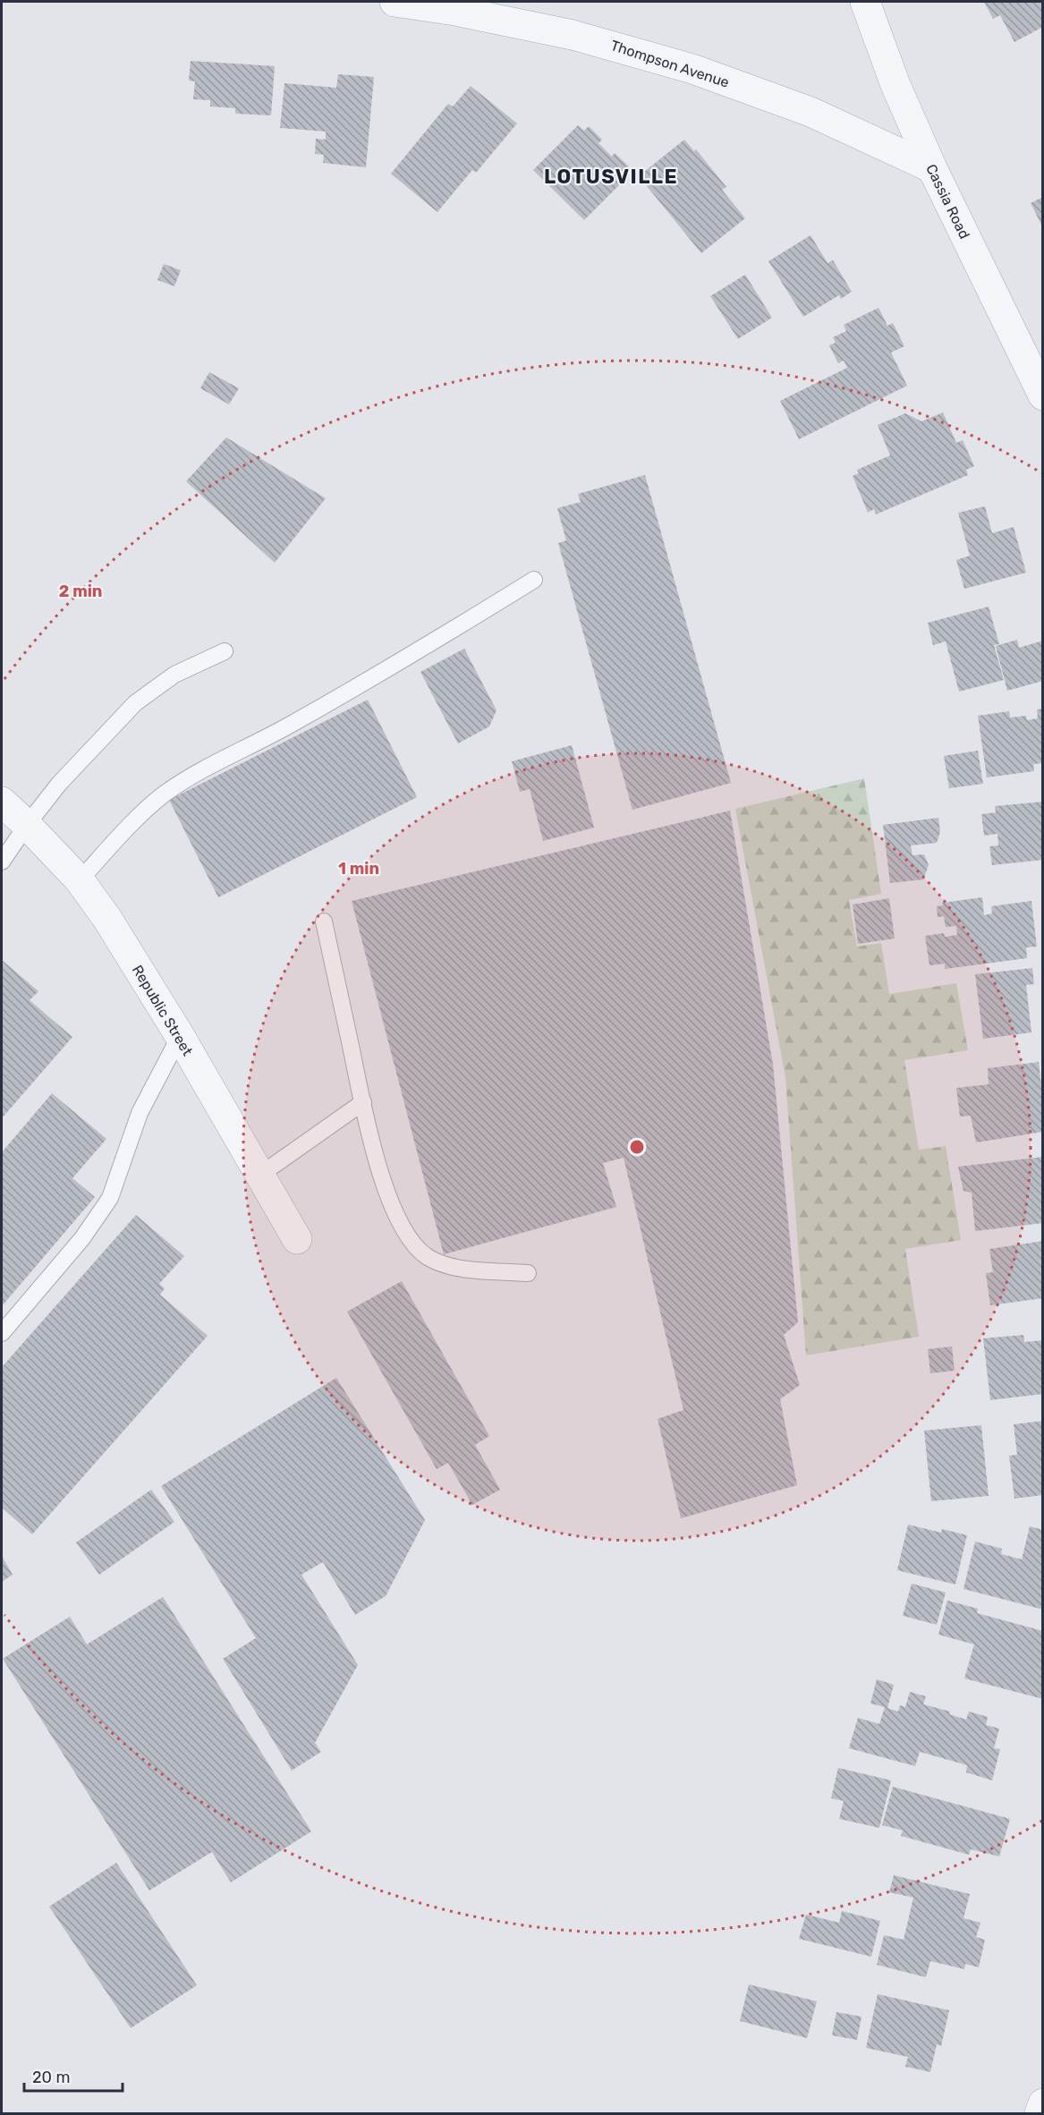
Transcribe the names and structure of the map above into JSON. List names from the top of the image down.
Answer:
{
  "streets": {
    "street": ["Thompson Avenue", "Cassia Road", "Republic Street"]
  },
  "crossings": [
    ["Thompson Avenue", "Cassia Road"]
  ],
  "districts": ["LOTUSVILLE"],
  "scale_bar": "20 m",
  "rings": ["2 min", "1 min"]
}
